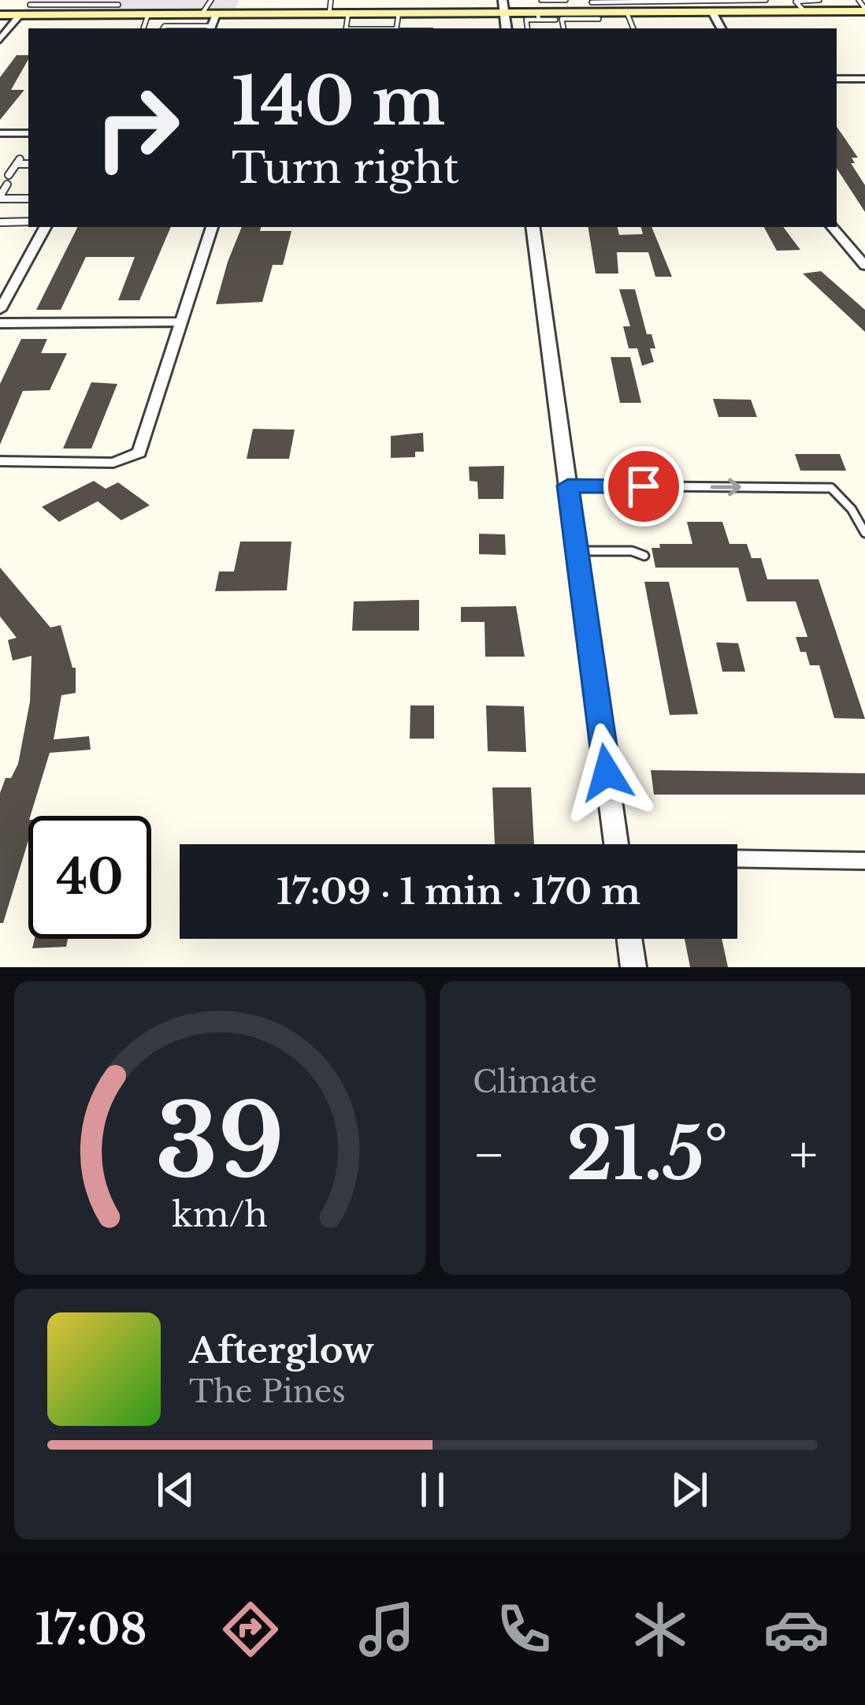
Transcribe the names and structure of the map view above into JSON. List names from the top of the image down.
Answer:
{
  "page": {
    "turn": ["140 m", "Turn right"],
    "limit": "40",
    "trip": "17:09 · 1 min · 170 m",
    "tile": "Climate",
    "heat": ["−", "21.5°", "+"],
    "song": ["Afterglow", "The Pines"],
    "tabs": "17:08",
    "gauge": ["39", "km/h"]
  }
}
